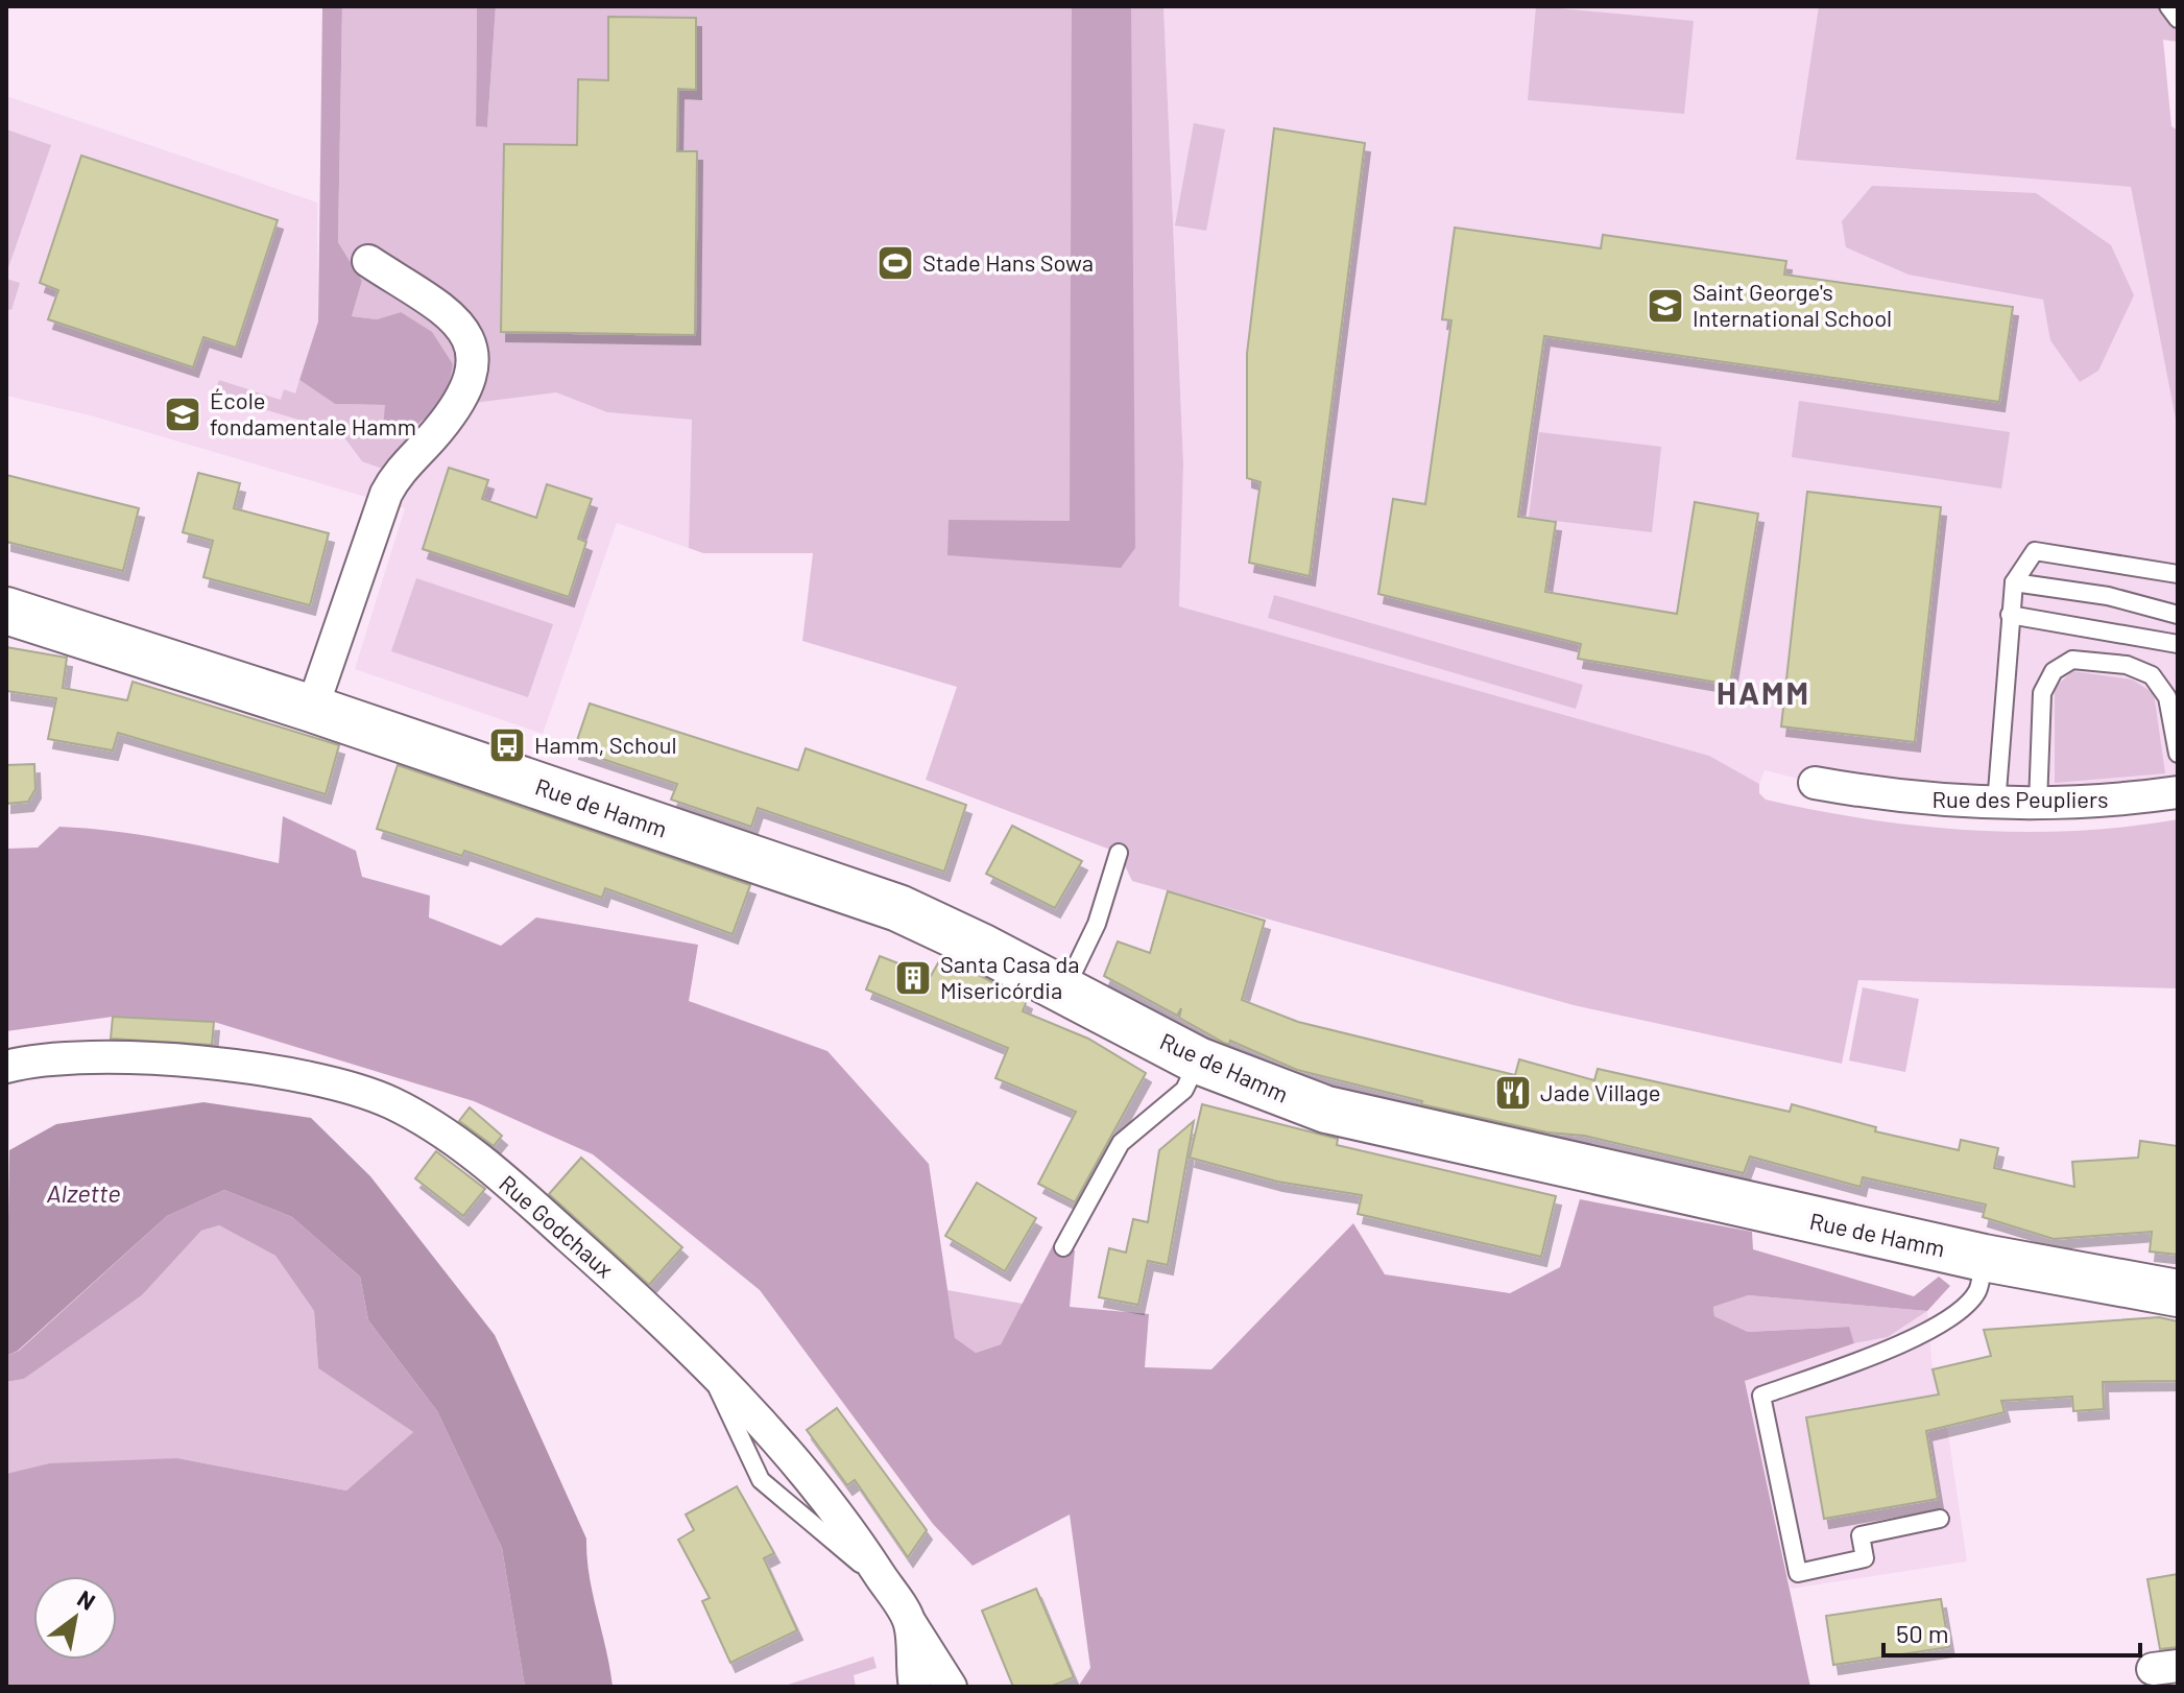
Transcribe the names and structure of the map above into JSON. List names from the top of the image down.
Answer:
{
  "streets": {
    "main road": ["Rue de Hamm"],
    "street": ["Rue des Peupliers", "Rue Godchaux"]
  },
  "districts": ["HAMM"],
  "water": ["Alzette"],
  "places": {
    "sports": ["Stade Hans Sowa"],
    "school or university": ["Saint George's International School", "École fondamentale Hamm"],
    "bus stop": ["Hamm, Schoul"],
    "building": ["Santa Casa da Misericórdia"],
    "restaurant": ["Jade Village"]
  },
  "scale_bar": "50 m",
  "north": "top right"
}
